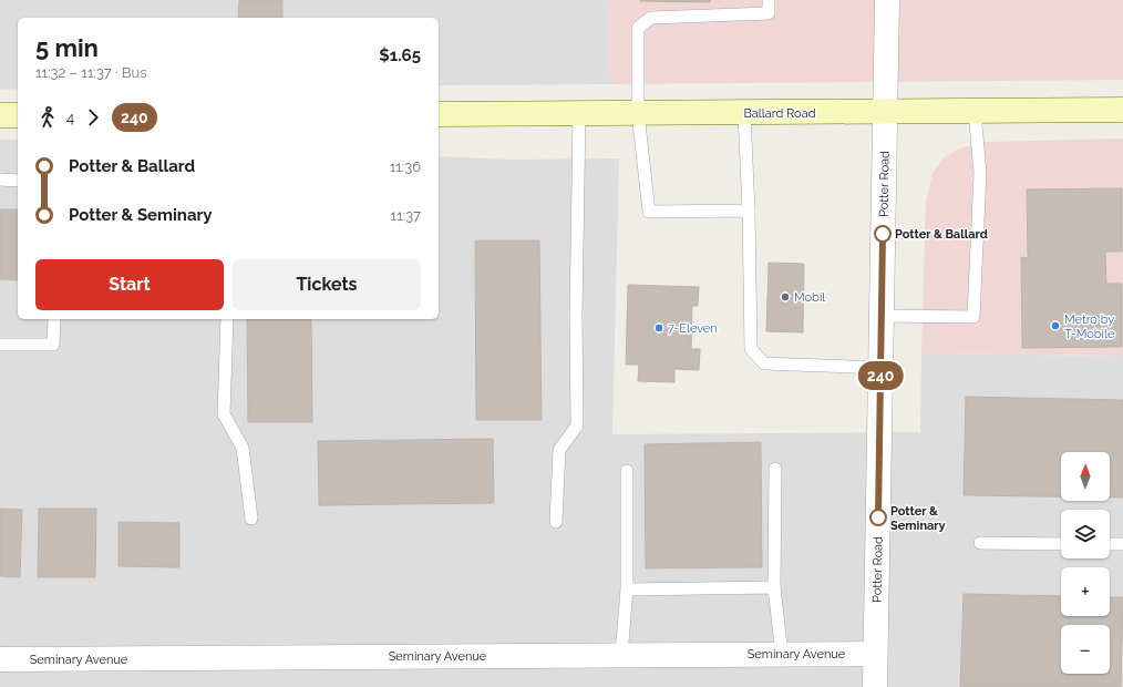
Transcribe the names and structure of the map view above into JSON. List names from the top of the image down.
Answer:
{
  "streets": {
    "street": ["Ballard Road", "Potter Road", "Seminary Avenue"]
  },
  "crossings": [
    ["Ballard Road", "Potter Road"],
    ["Potter Road", "Seminary Avenue"]
  ],
  "places": [
    "Potter & Ballard",
    "Mobil",
    "Metro by T-Mobile",
    "7-Eleven",
    "Potter & Seminary"
  ],
  "lines": ["bus line 240"],
  "north": "top",
  "page": {
    "on_map": "240",
    "heading": ["5 min", "11:32 – 11:37 · Bus", "$1.65"],
    "legs": ["4", "240"],
    "list": [
      {
        "name": "Potter & Ballard",
        "value": "11:36"
      },
      {
        "name": "Potter & Seminary",
        "value": "11:37"
      }
    ],
    "buttons": ["Start", "Tickets"],
    "map_buttons": ["+", "−"]
  }
}
